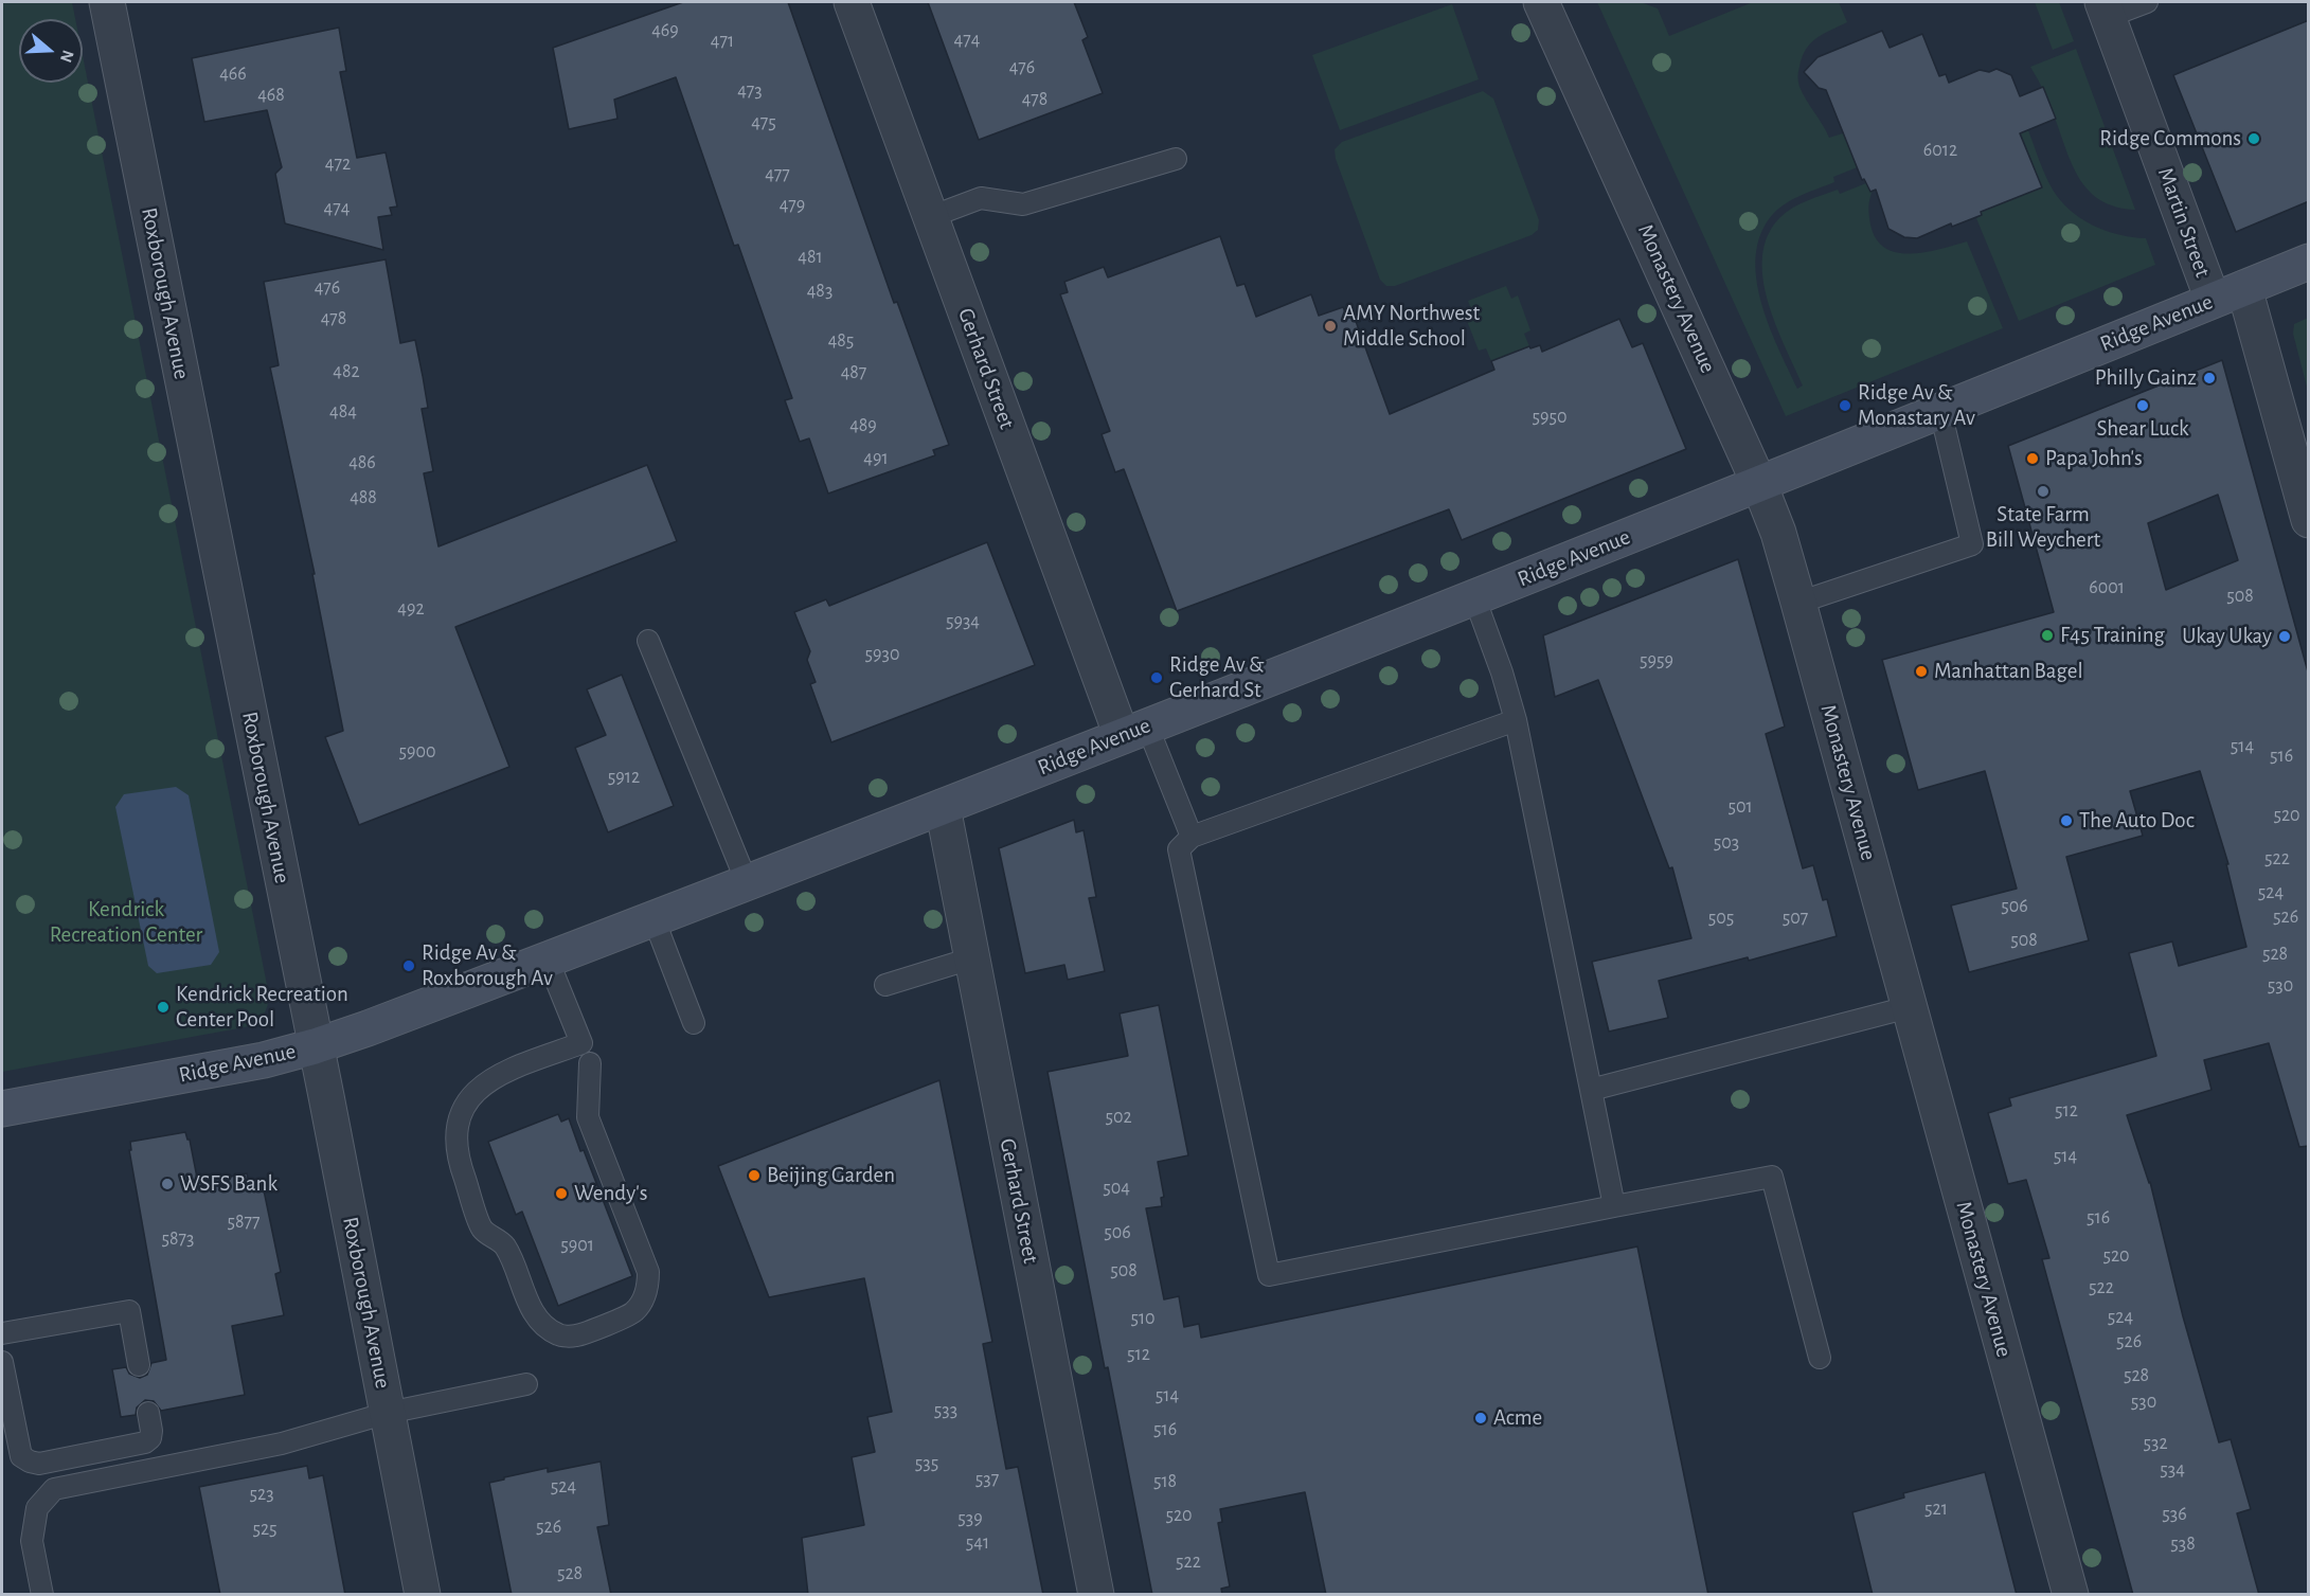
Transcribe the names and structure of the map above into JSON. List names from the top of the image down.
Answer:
{
  "streets": {
    "main road": ["Ridge Avenue"],
    "street": [
      "Martin Street",
      "Roxborough Avenue",
      "Monastery Avenue",
      "Gerhard Street"
    ]
  },
  "crossings": [
    ["Martin Street", "Ridge Avenue"],
    ["Roxborough Avenue", "Ridge Avenue"],
    ["Monastery Avenue", "Ridge Avenue"],
    ["Ridge Avenue", "Gerhard Street"]
  ],
  "parks": ["Kendrick Recreation Center"],
  "places": [
    "Ridge Commons",
    "AMY Northwest Middle School",
    "Philly Gainz",
    "Ridge Av & Monastary Av",
    "Shear Luck",
    "Papa John's",
    "State Farm Bill Weychert",
    "F45 Training",
    "Ukay Ukay",
    "Manhattan Bagel",
    "Ridge Av & Gerhard St",
    "The Auto Doc",
    "Ridge Av & Roxborough Av",
    "Kendrick Recreation Center Pool",
    "Beijing Garden",
    "WSFS Bank",
    "Wendy's",
    "Acme"
  ],
  "house_numbers": [
    "469",
    "474",
    "471",
    "476",
    "466",
    "473",
    "468",
    "478",
    "475",
    "6012",
    "472",
    "477",
    "479",
    "474",
    "481",
    "476",
    "483",
    "478",
    "485",
    "482",
    "487",
    "484",
    "5950",
    "489",
    "491",
    "486",
    "488",
    "6001",
    "508",
    "492",
    "5934",
    "5930",
    "5959",
    "514",
    "5900",
    "516",
    "5912",
    "501",
    "520",
    "503",
    "522",
    "524",
    "506",
    "526",
    "505",
    "507",
    "508",
    "528",
    "530",
    "512",
    "502",
    "514",
    "504",
    "516",
    "5877",
    "506",
    "5873",
    "5901",
    "520",
    "508",
    "522",
    "524",
    "510",
    "526",
    "512",
    "528",
    "514",
    "530",
    "533",
    "516",
    "532",
    "535",
    "534",
    "537",
    "518",
    "524",
    "523",
    "521",
    "536",
    "520",
    "539",
    "526",
    "525",
    "541",
    "538",
    "522",
    "528"
  ],
  "north": "right"
}
